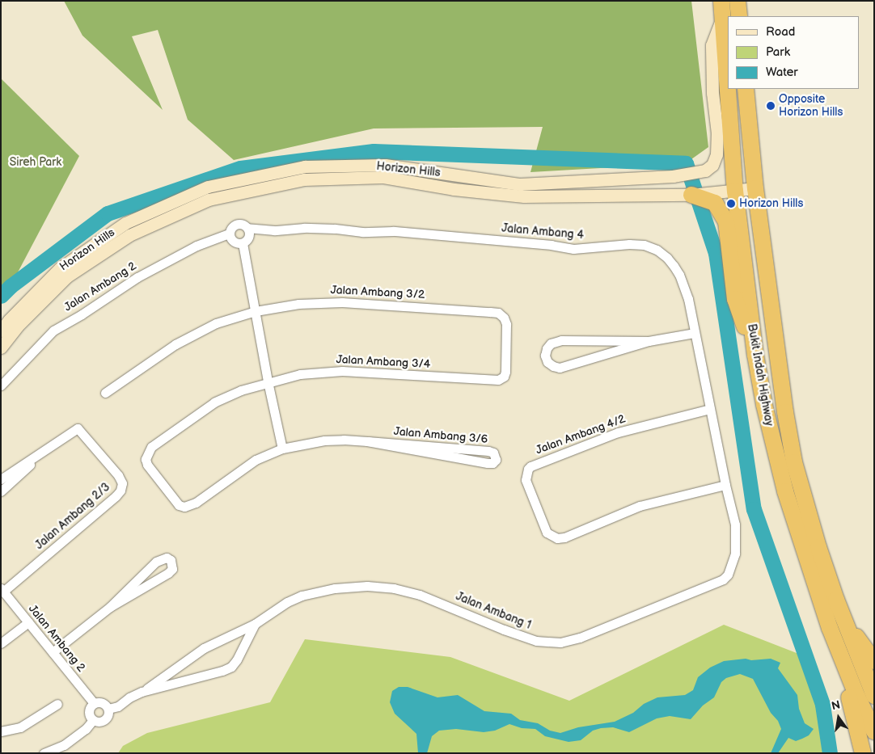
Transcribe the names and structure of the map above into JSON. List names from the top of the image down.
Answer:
{
  "streets": {
    "highway": ["Bukit Indah Highway"],
    "street": [
      "Horizon Hills",
      "Jalan Ambang 4",
      "Jalan Ambang 2",
      "Jalan Ambang 3/2",
      "Jalan Ambang 3/4",
      "Jalan Ambang 4/2",
      "Jalan Ambang 3/6",
      "Jalan Ambang 2/3",
      "Jalan Ambang 1"
    ]
  },
  "crossings": [
    ["Horizon Hills", "Bukit Indah Highway"],
    ["Jalan Ambang 4", "Jalan Ambang 2"],
    ["Jalan Ambang 4", "Jalan Ambang 4/2"],
    ["Jalan Ambang 4", "Jalan Ambang 1"],
    ["Jalan Ambang 2", "Jalan Ambang 2/3"],
    ["Jalan Ambang 2", "Jalan Ambang 1"],
    ["Jalan Ambang 3/2", "Jalan Ambang 3/4"],
    ["Jalan Ambang 3/4", "Jalan Ambang 3/6"]
  ],
  "parks": ["Sireh Park"],
  "places": ["Opposite Horizon Hills", "Horizon Hills"],
  "legend": ["Road", "Park", "Water"],
  "north": "top"
}
